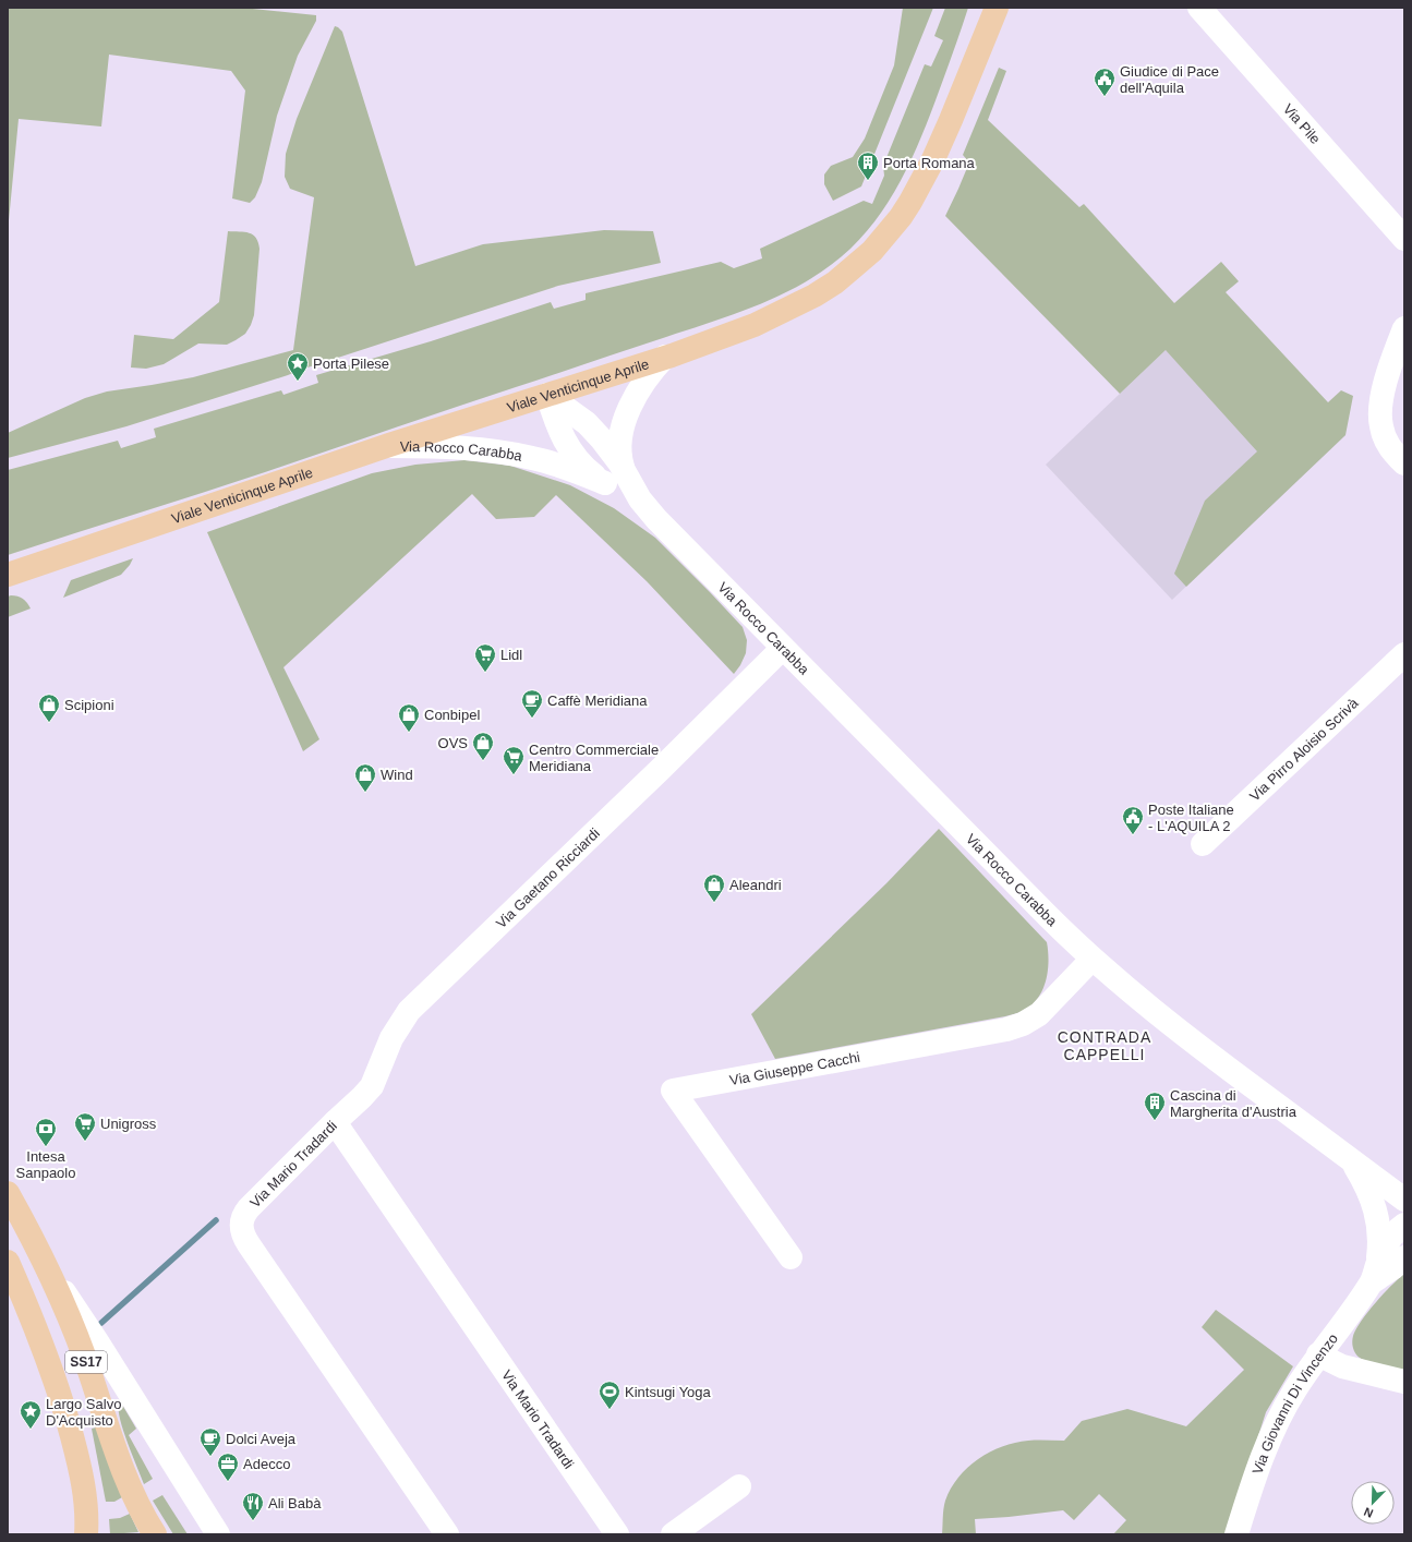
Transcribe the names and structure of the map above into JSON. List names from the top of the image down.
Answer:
{
  "streets": {
    "main road": ["Viale Venticinque Aprile", "SS17"],
    "street": [
      "Via Pile",
      "Via Rocco Carabba",
      "Via Pirro Aloisio Scrivà",
      "Via Gaetano Ricciardi",
      "Via Giuseppe Cacchi",
      "Via Mario Tradardi",
      "Via Giovanni Di Vincenzo"
    ]
  },
  "crossings": [
    ["Viale Venticinque Aprile", "Via Rocco Carabba"],
    ["Via Rocco Carabba", "Via Gaetano Ricciardi"],
    ["Via Rocco Carabba", "Via Giuseppe Cacchi"],
    ["Via Gaetano Ricciardi", "Via Mario Tradardi"]
  ],
  "districts": ["CONTRADA CAPPELLI"],
  "places": {
    "public building": ["Giudice di Pace dell'Aquila", "Poste Italiane - L'AQUILA 2"],
    "building": ["Porta Romana", "Cascina di Margherita d'Austria"],
    "place": ["Porta Pilese", "Largo Salvo D'Acquisto"],
    "supermarket": ["Lidl", "Centro Commerciale Meridiana", "Unigross"],
    "cafe": ["Caffè Meridiana", "Dolci Aveja"],
    "shop": [
      "Scipioni",
      "Conbipel",
      "OVS",
      "Wind",
      "Aleandri"
    ],
    "bank": ["Intesa Sanpaolo"],
    "sports": ["Kintsugi Yoga"],
    "office": ["Adecco"],
    "restaurant": ["Ali Babà"]
  },
  "north": "bottom left"
}
